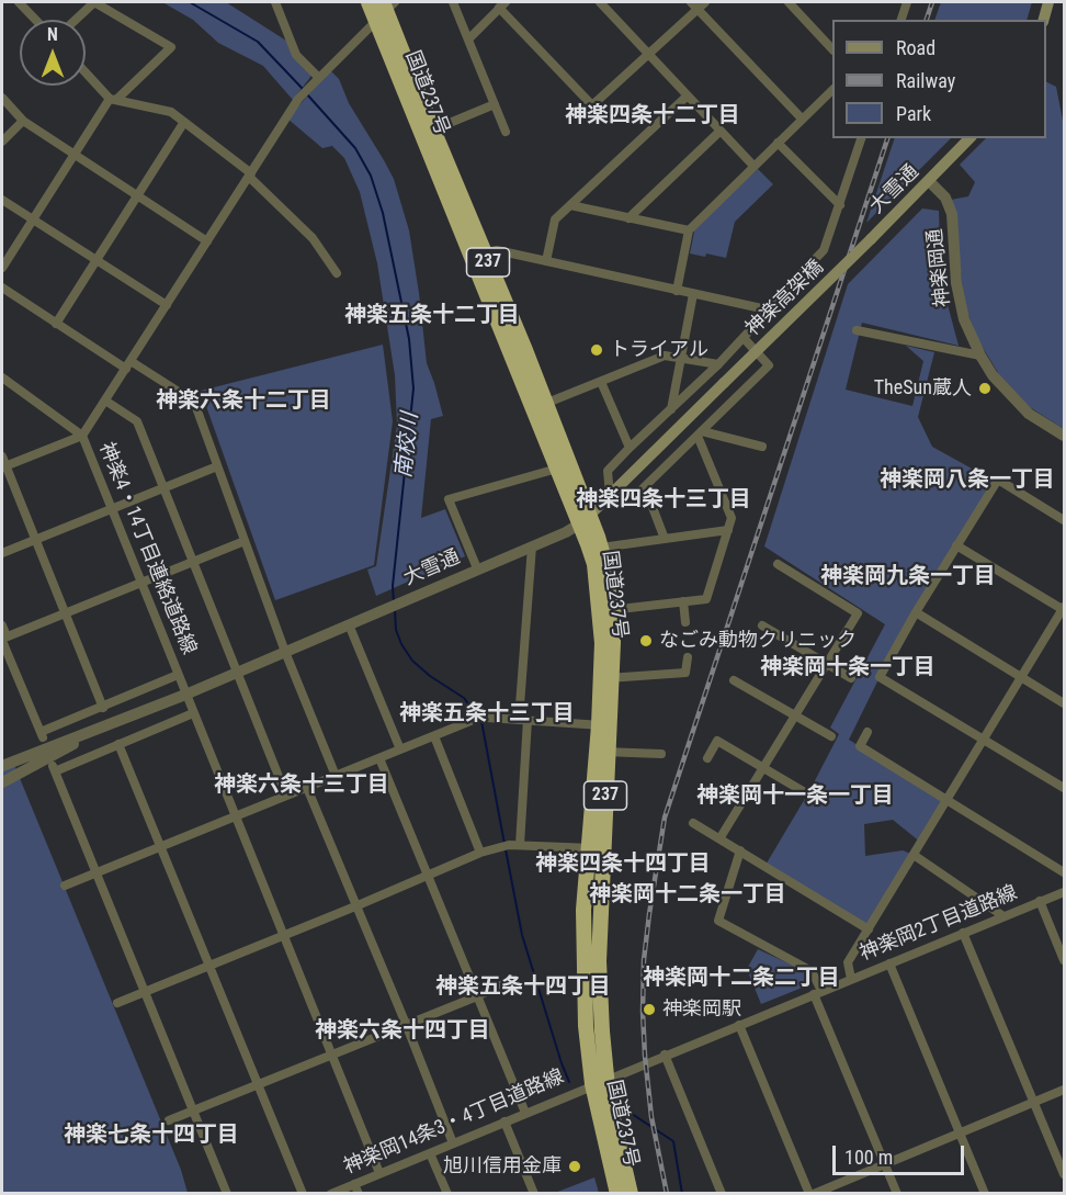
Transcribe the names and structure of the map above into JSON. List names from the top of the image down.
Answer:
{
  "streets": {
    "highway": ["国道237号", "237"],
    "main road": ["大雪通", "神楽高架橋"],
    "street": [
      "神楽岡通",
      "神楽4・14丁目連絡道路線",
      "神楽岡2丁目道路線",
      "神楽岡14条3・4丁目道路線"
    ]
  },
  "crossings": [
    ["国道237号", "大雪通"],
    ["国道237号", "神楽4・14丁目連絡道路線"],
    ["国道237号", "神楽岡2丁目道路線"],
    ["国道237号", "神楽岡14条3・4丁目道路線"],
    ["大雪通", "神楽岡通"],
    ["大雪通", "神楽高架橋"],
    ["大雪通", "神楽4・14丁目連絡道路線"],
    ["神楽4・14丁目連絡道路線", "神楽岡14条3・4丁目道路線"],
    ["神楽岡2丁目道路線", "神楽岡14条3・4丁目道路線"]
  ],
  "districts": [
    "神楽四条十二丁目",
    "神楽五条十二丁目",
    "神楽六条十二丁目",
    "神楽岡八条一丁目",
    "神楽四条十三丁目",
    "神楽岡九条一丁目",
    "神楽岡十条一丁目",
    "神楽五条十三丁目",
    "神楽六条十三丁目",
    "神楽岡十一条一丁目",
    "神楽四条十四丁目",
    "神楽岡十二条一丁目",
    "神楽岡十二条二丁目",
    "神楽五条十四丁目",
    "神楽六条十四丁目",
    "神楽七条十四丁目"
  ],
  "water": ["南校川"],
  "places": [
    "トライアル",
    "TheSun蔵人",
    "なごみ動物クリニック",
    "神楽岡駅",
    "旭川信用金庫"
  ],
  "legend": ["Road", "Railway", "Park"],
  "scale_bar": "100 m",
  "north": "top"
}
